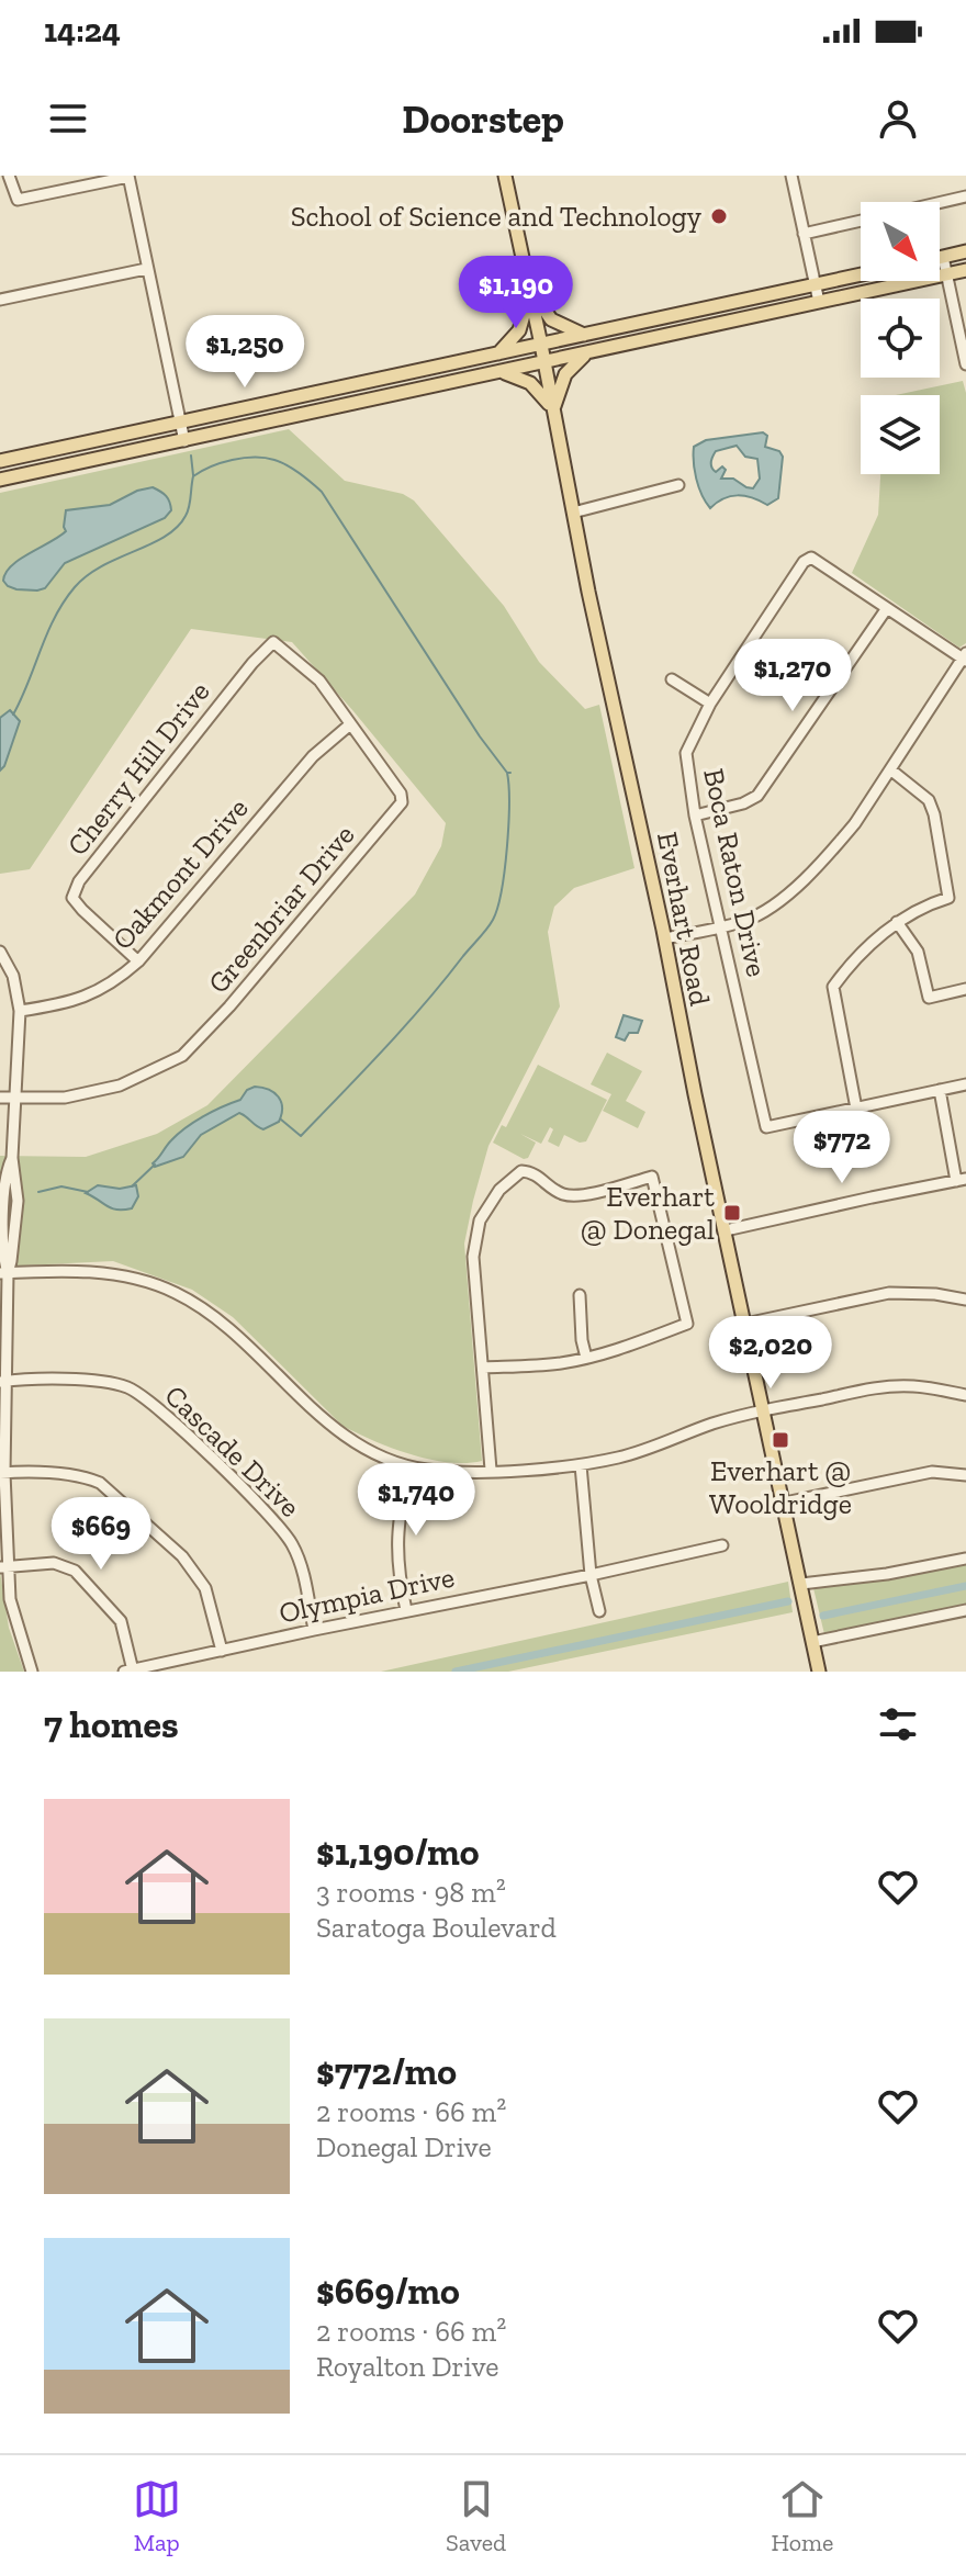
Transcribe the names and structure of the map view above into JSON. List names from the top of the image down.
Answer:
{
  "streets": {
    "main road": ["Everhart Road"],
    "street": [
      "Cherry Hill Drive",
      "Boca Raton Drive",
      "Oakmont Drive",
      "Greenbriar Drive",
      "Cascade Drive",
      "Olympia Drive"
    ]
  },
  "crossings": [
    ["Cherry Hill Drive", "Oakmont Drive"],
    ["Cherry Hill Drive", "Greenbriar Drive"],
    ["Oakmont Drive", "Greenbriar Drive"],
    ["Cascade Drive", "Olympia Drive"]
  ],
  "places": {
    "other": ["School of Science and Technology"],
    "transit": ["Everhart @ Donegal", "Everhart @ Wooldridge"]
  },
  "north": "bottom right",
  "page": {
    "status": "14:24",
    "header": "Doorstep",
    "price": [
      "$1,190",
      "$1,250",
      "$1,270",
      "$772",
      "$2,020",
      "$1,740",
      "$669"
    ],
    "heading": "7 homes",
    "list": [
      {
        "name": "$1,190/mo",
        "note": "3 rooms · 98 m² · Saratoga Boulevard"
      },
      {
        "name": "$772/mo",
        "note": "2 rooms · 66 m² · Donegal Drive"
      },
      {
        "name": "$669/mo",
        "note": "2 rooms · 66 m² · Royalton Drive"
      }
    ],
    "tabs": ["Map", "Saved", "Home"]
  }
}
